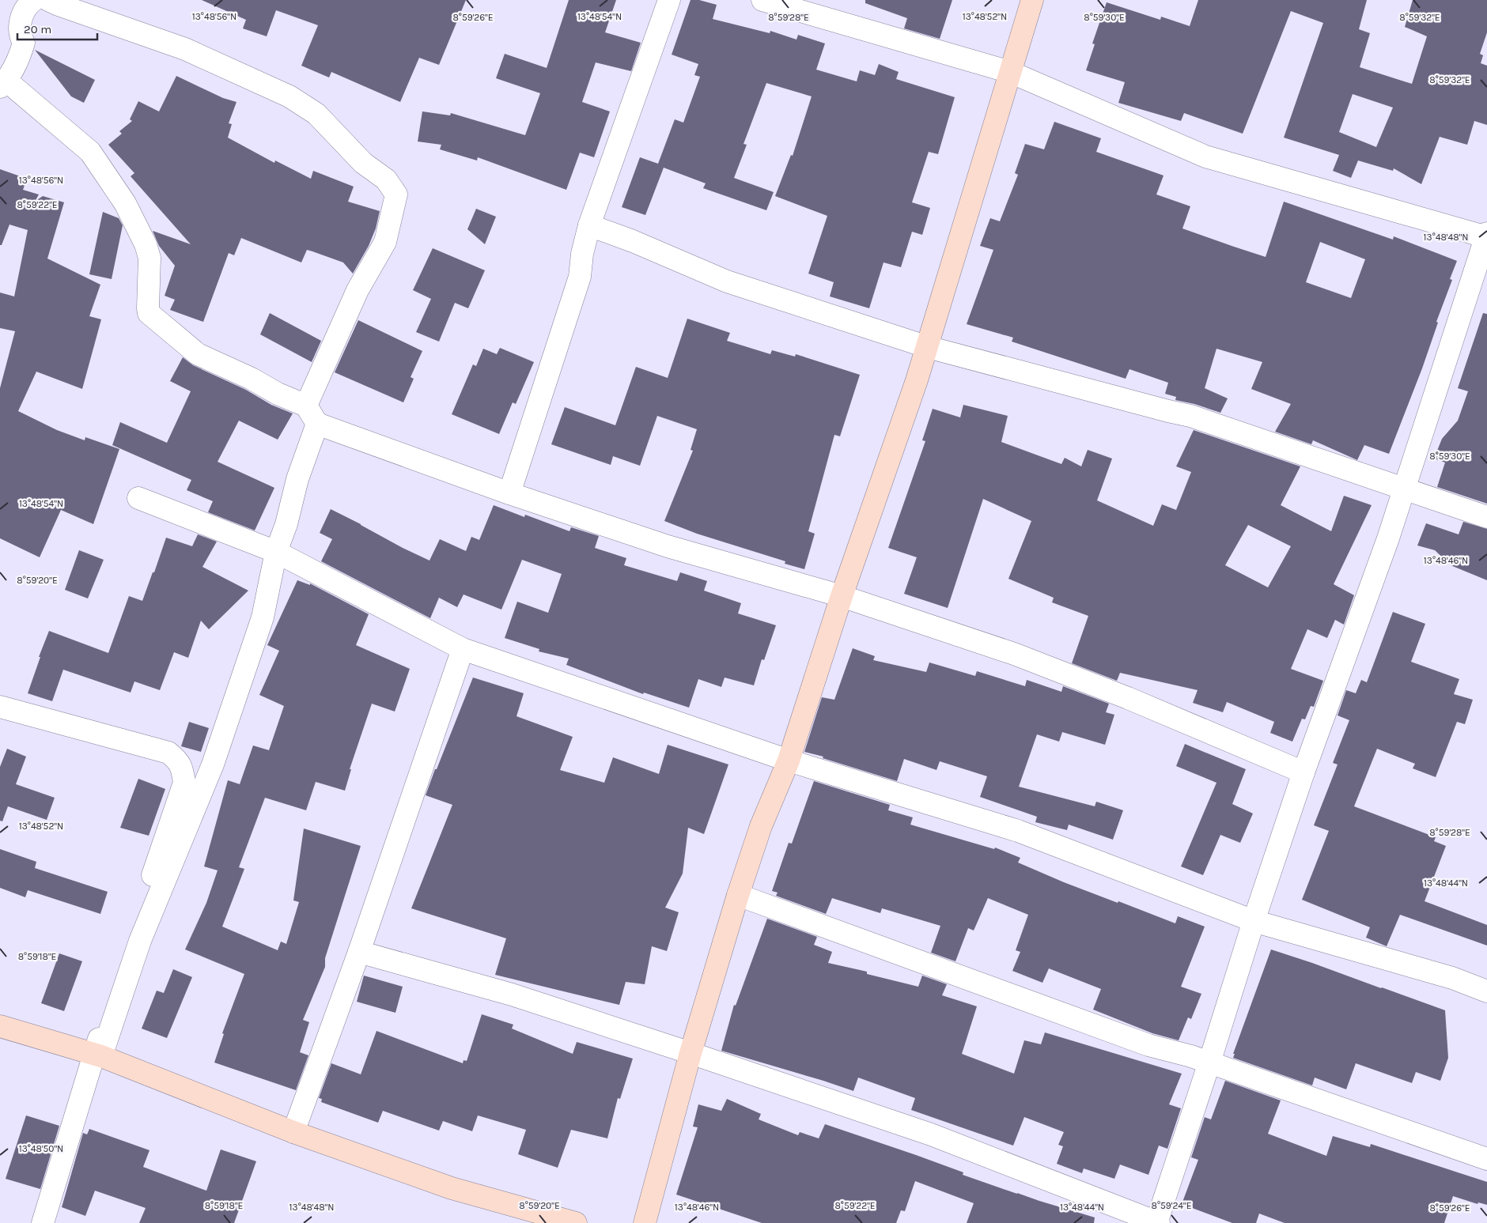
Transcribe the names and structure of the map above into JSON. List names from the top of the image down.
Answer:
{
  "scale_bar": "20 m",
  "coordinates": [
    "13°48'56\"N",
    "13°48'54\"N",
    "13°48'52\"N",
    "8°59'28\"E",
    "8°59'30\"E",
    "8°59'26\"E",
    "8°59'32\"E",
    "8°59'22\"E",
    "13°48'48\"N",
    "13°48'46\"N",
    "8°59'20\"E",
    "13°48'44\"N",
    "8°59'18\"E",
    "13°48'50\"N",
    "8°59'24\"E"
  ]
}
